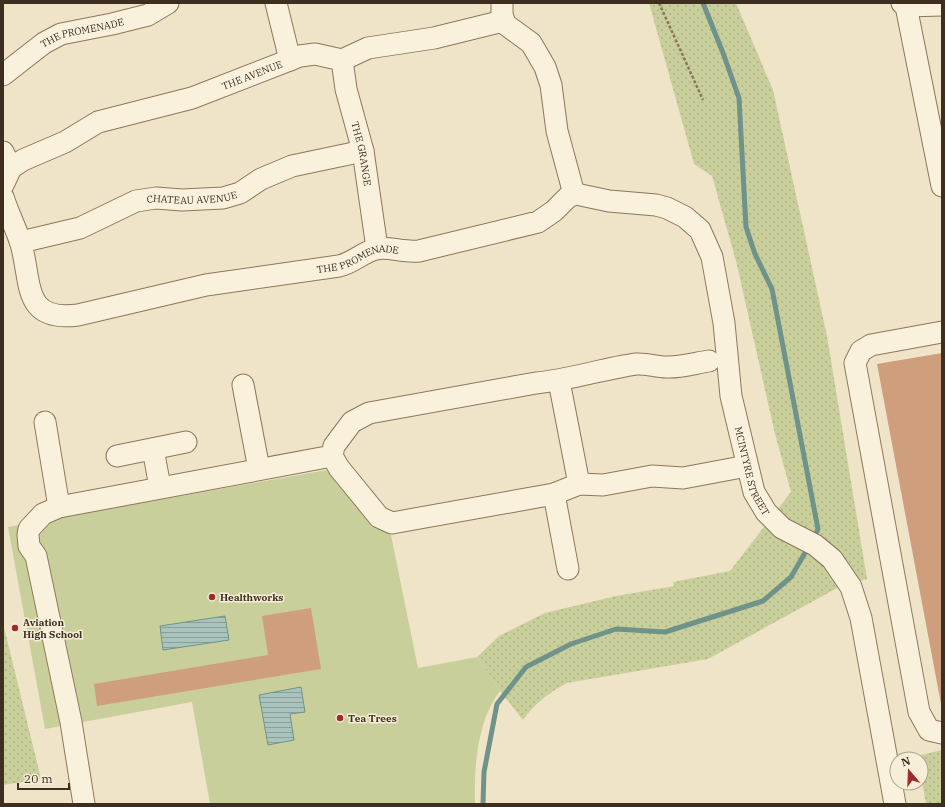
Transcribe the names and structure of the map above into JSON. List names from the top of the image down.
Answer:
{
  "streets": {
    "street": [
      "THE PROMENADE",
      "THE AVENUE",
      "THE GRANGE",
      "CHATEAU AVENUE",
      "MCINTYRE STREET"
    ]
  },
  "crossings": [
    ["THE PROMENADE", "THE GRANGE"],
    ["THE PROMENADE", "CHATEAU AVENUE"],
    ["THE PROMENADE", "MCINTYRE STREET"],
    ["THE AVENUE", "THE GRANGE"],
    ["THE GRANGE", "CHATEAU AVENUE"]
  ],
  "places": ["Healthworks", "Aviation High School", "Tea Trees"],
  "scale_bar": "20 m",
  "north": "top"
}
